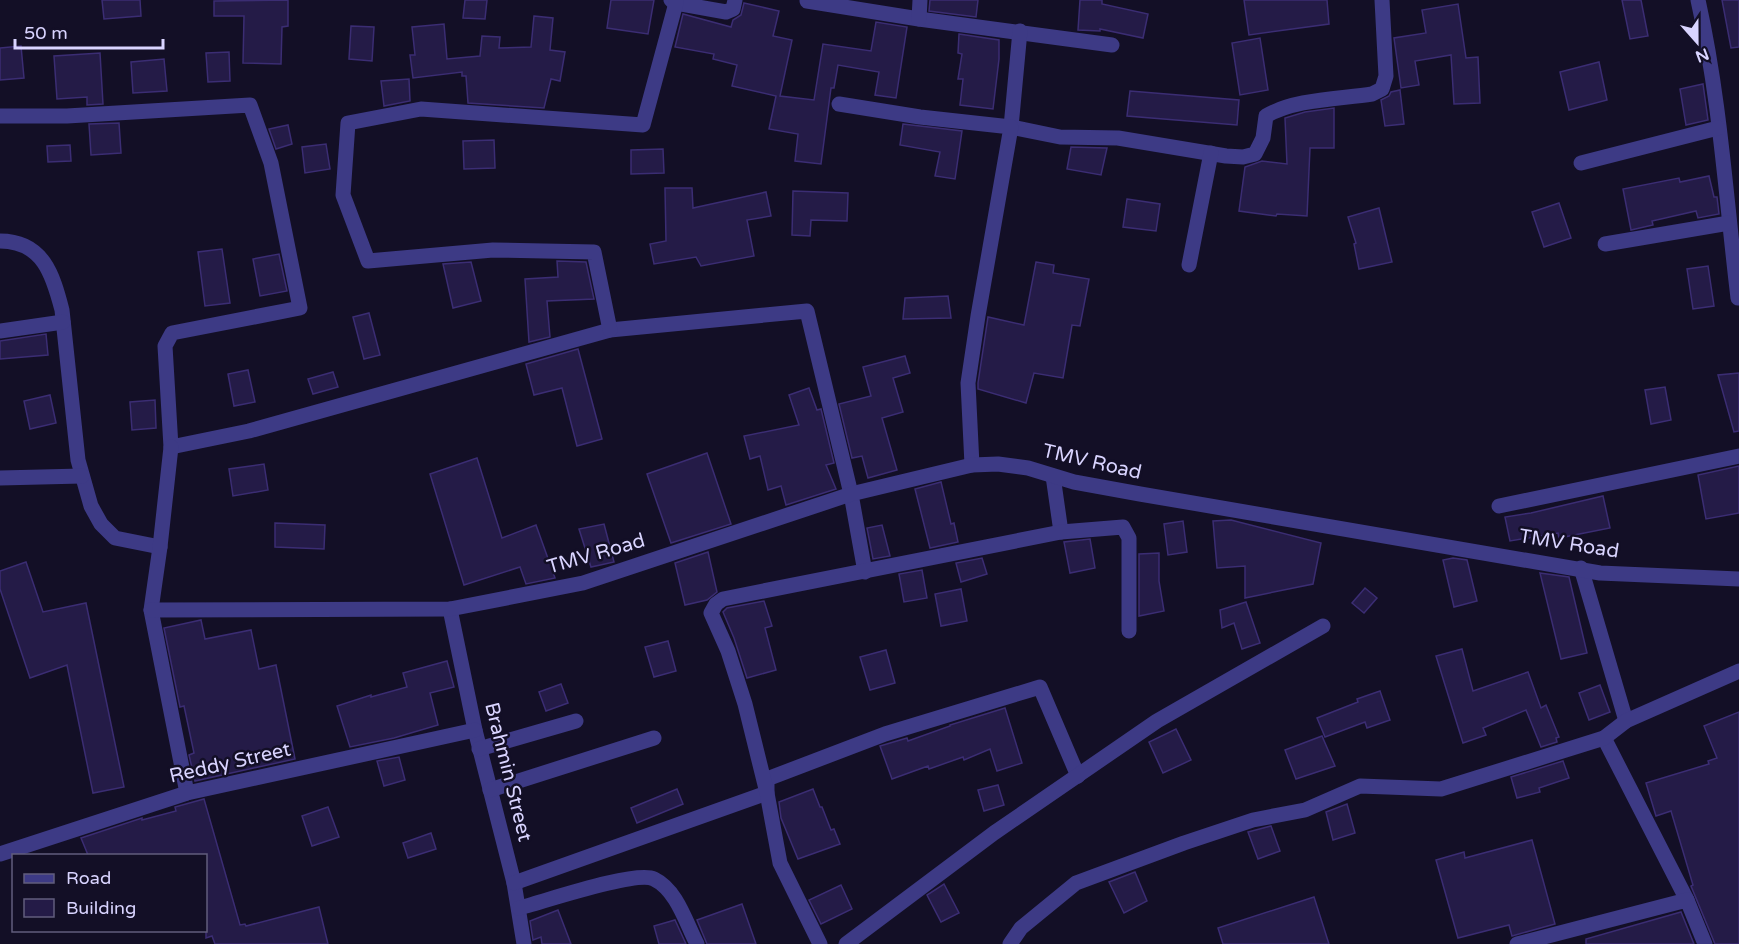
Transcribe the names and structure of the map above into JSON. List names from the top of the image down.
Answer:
{
  "streets": {
    "street": ["TMV Road", "Reddy Street", "Brahmin Street"]
  },
  "crossings": [
    ["TMV Road", "Brahmin Street"],
    ["Reddy Street", "Brahmin Street"]
  ],
  "legend": ["Road", "Building"],
  "scale_bar": "50 m",
  "north": "bottom"
}
